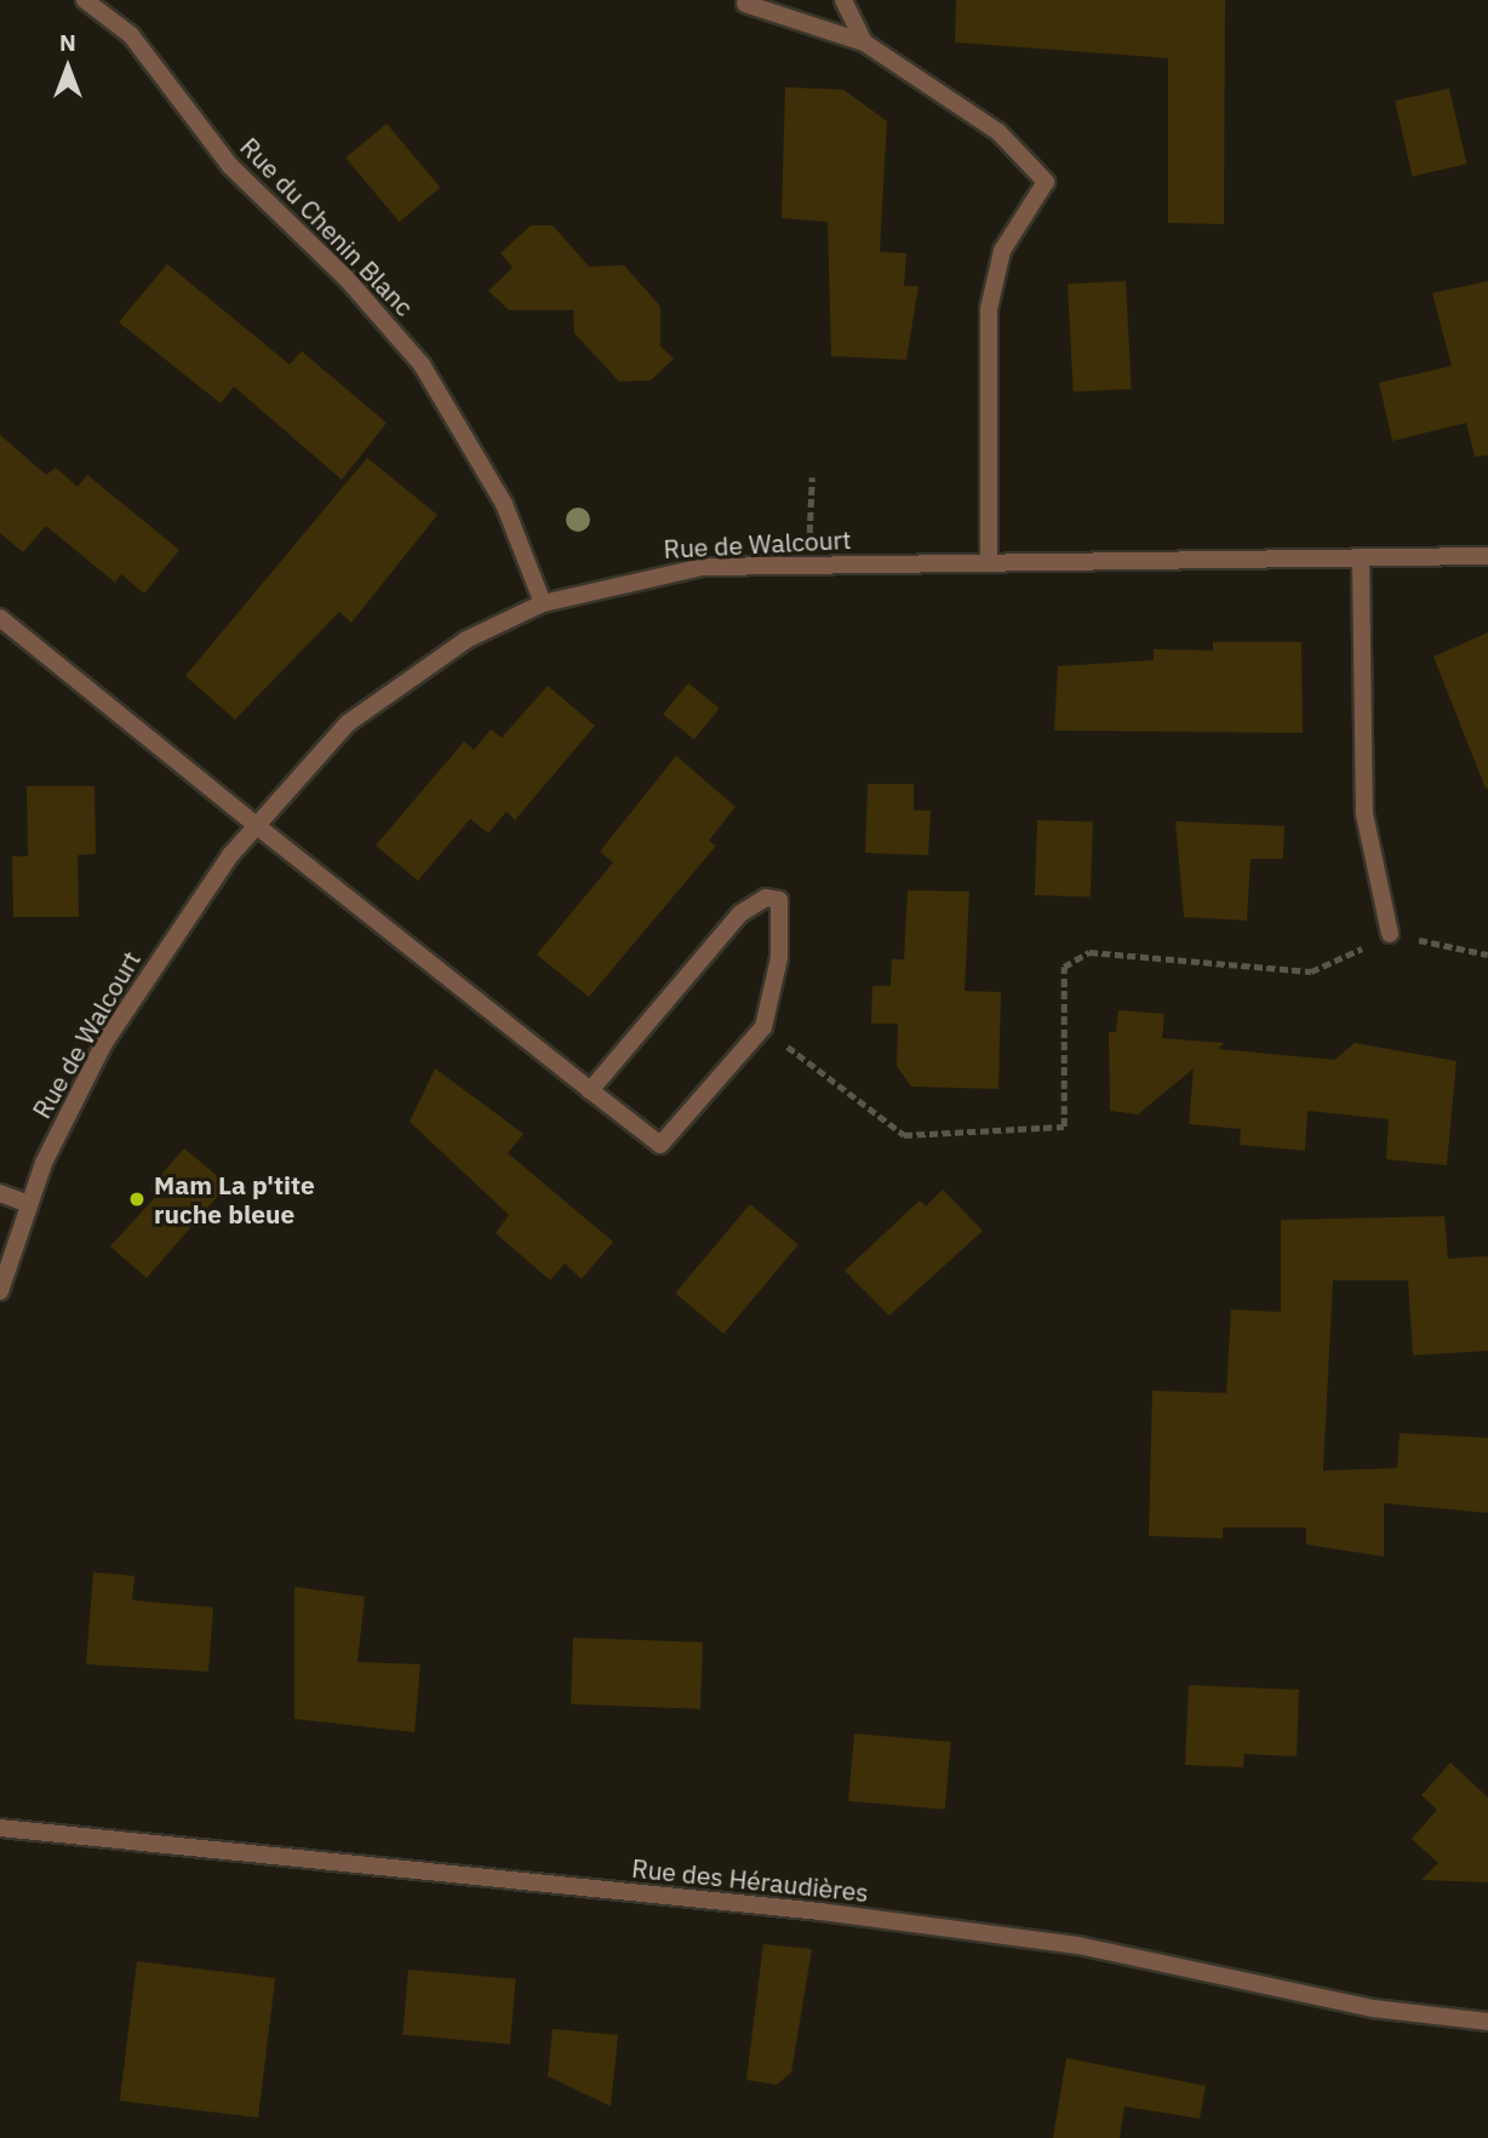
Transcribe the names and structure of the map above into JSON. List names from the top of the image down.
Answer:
{
  "streets": {
    "street": ["Rue du Chenin Blanc", "Rue de Walcourt", "Rue des Héraudières"]
  },
  "crossings": [
    ["Rue du Chenin Blanc", "Rue de Walcourt"]
  ],
  "places": ["Mam La p'tite ruche bleue"],
  "north": "top"
}
